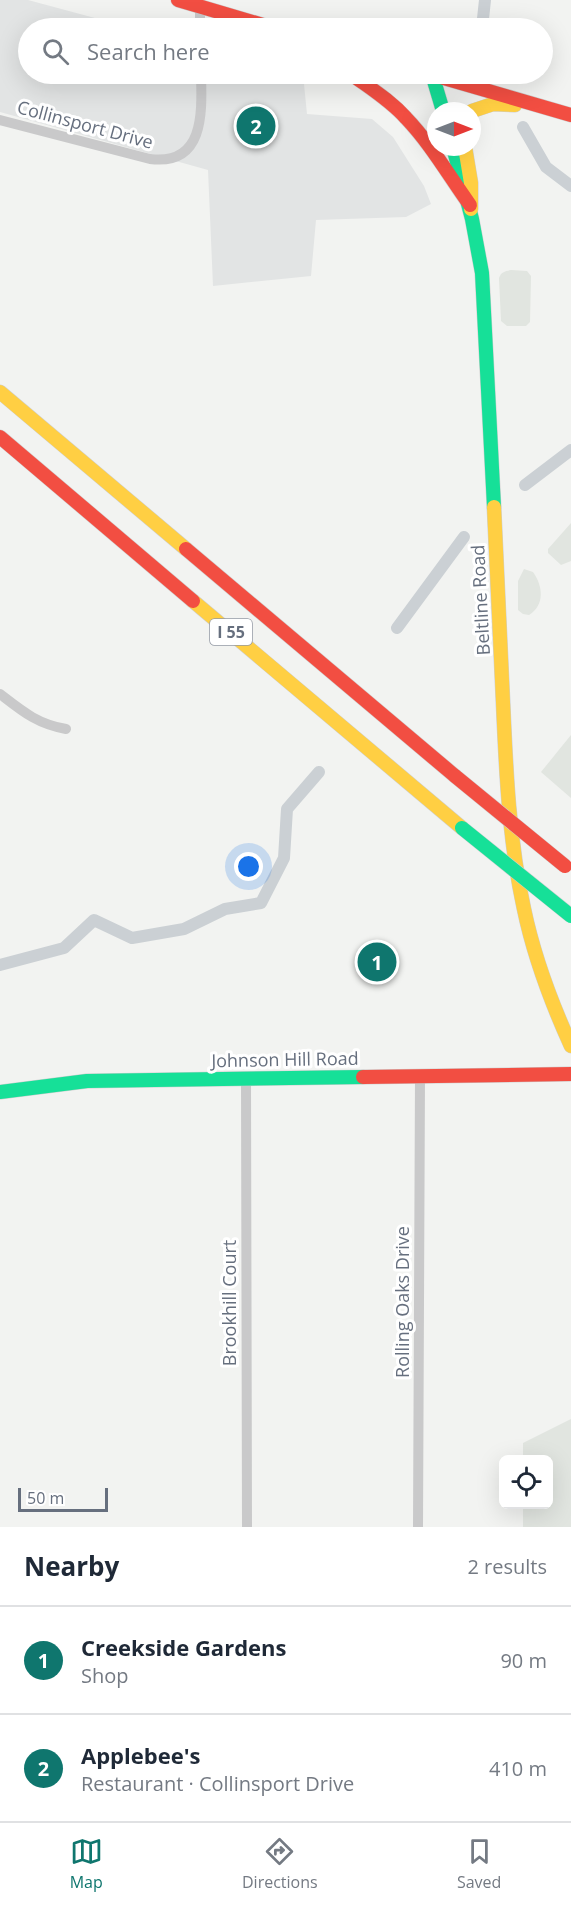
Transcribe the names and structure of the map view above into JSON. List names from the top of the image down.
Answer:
{
  "streets": {
    "main road": ["Beltline Road", "I 55", "Johnson Hill Road"],
    "street": ["Collinsport Drive", "Rolling Oaks Drive", "Brookhill Court"]
  },
  "crossings": [
    ["Johnson Hill Road", "Rolling Oaks Drive"],
    ["Johnson Hill Road", "Brookhill Court"]
  ],
  "scale_bar": "50 m",
  "north": "right",
  "page": {
    "search": "Search here",
    "pins": ["2", "1"],
    "scale": "50 m",
    "heading": ["Nearby", "2 results"],
    "list": [
      {
        "mark": "1",
        "name": "Creekside Gardens",
        "note": "Shop",
        "value": "90 m"
      },
      {
        "mark": "2",
        "name": "Applebee's",
        "note": "Restaurant · Collinsport Drive",
        "value": "410 m"
      }
    ],
    "nav": ["Map", "Directions", "Saved"]
  }
}
